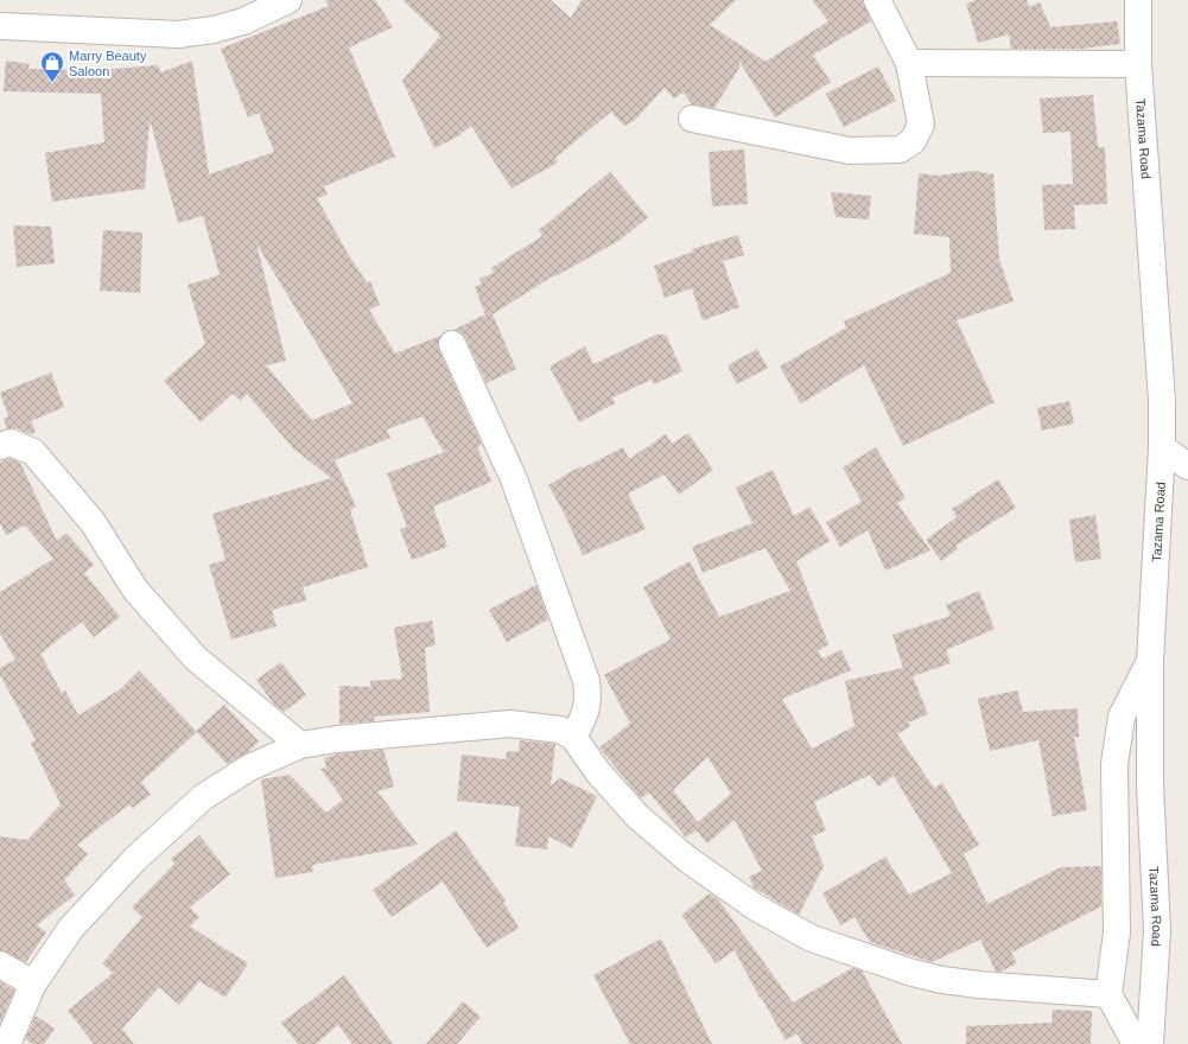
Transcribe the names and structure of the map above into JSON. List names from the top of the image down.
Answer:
{
  "streets": {
    "street": ["Tazama Road"]
  },
  "places": {
    "shop": ["Marry Beauty Saloon"]
  }
}
